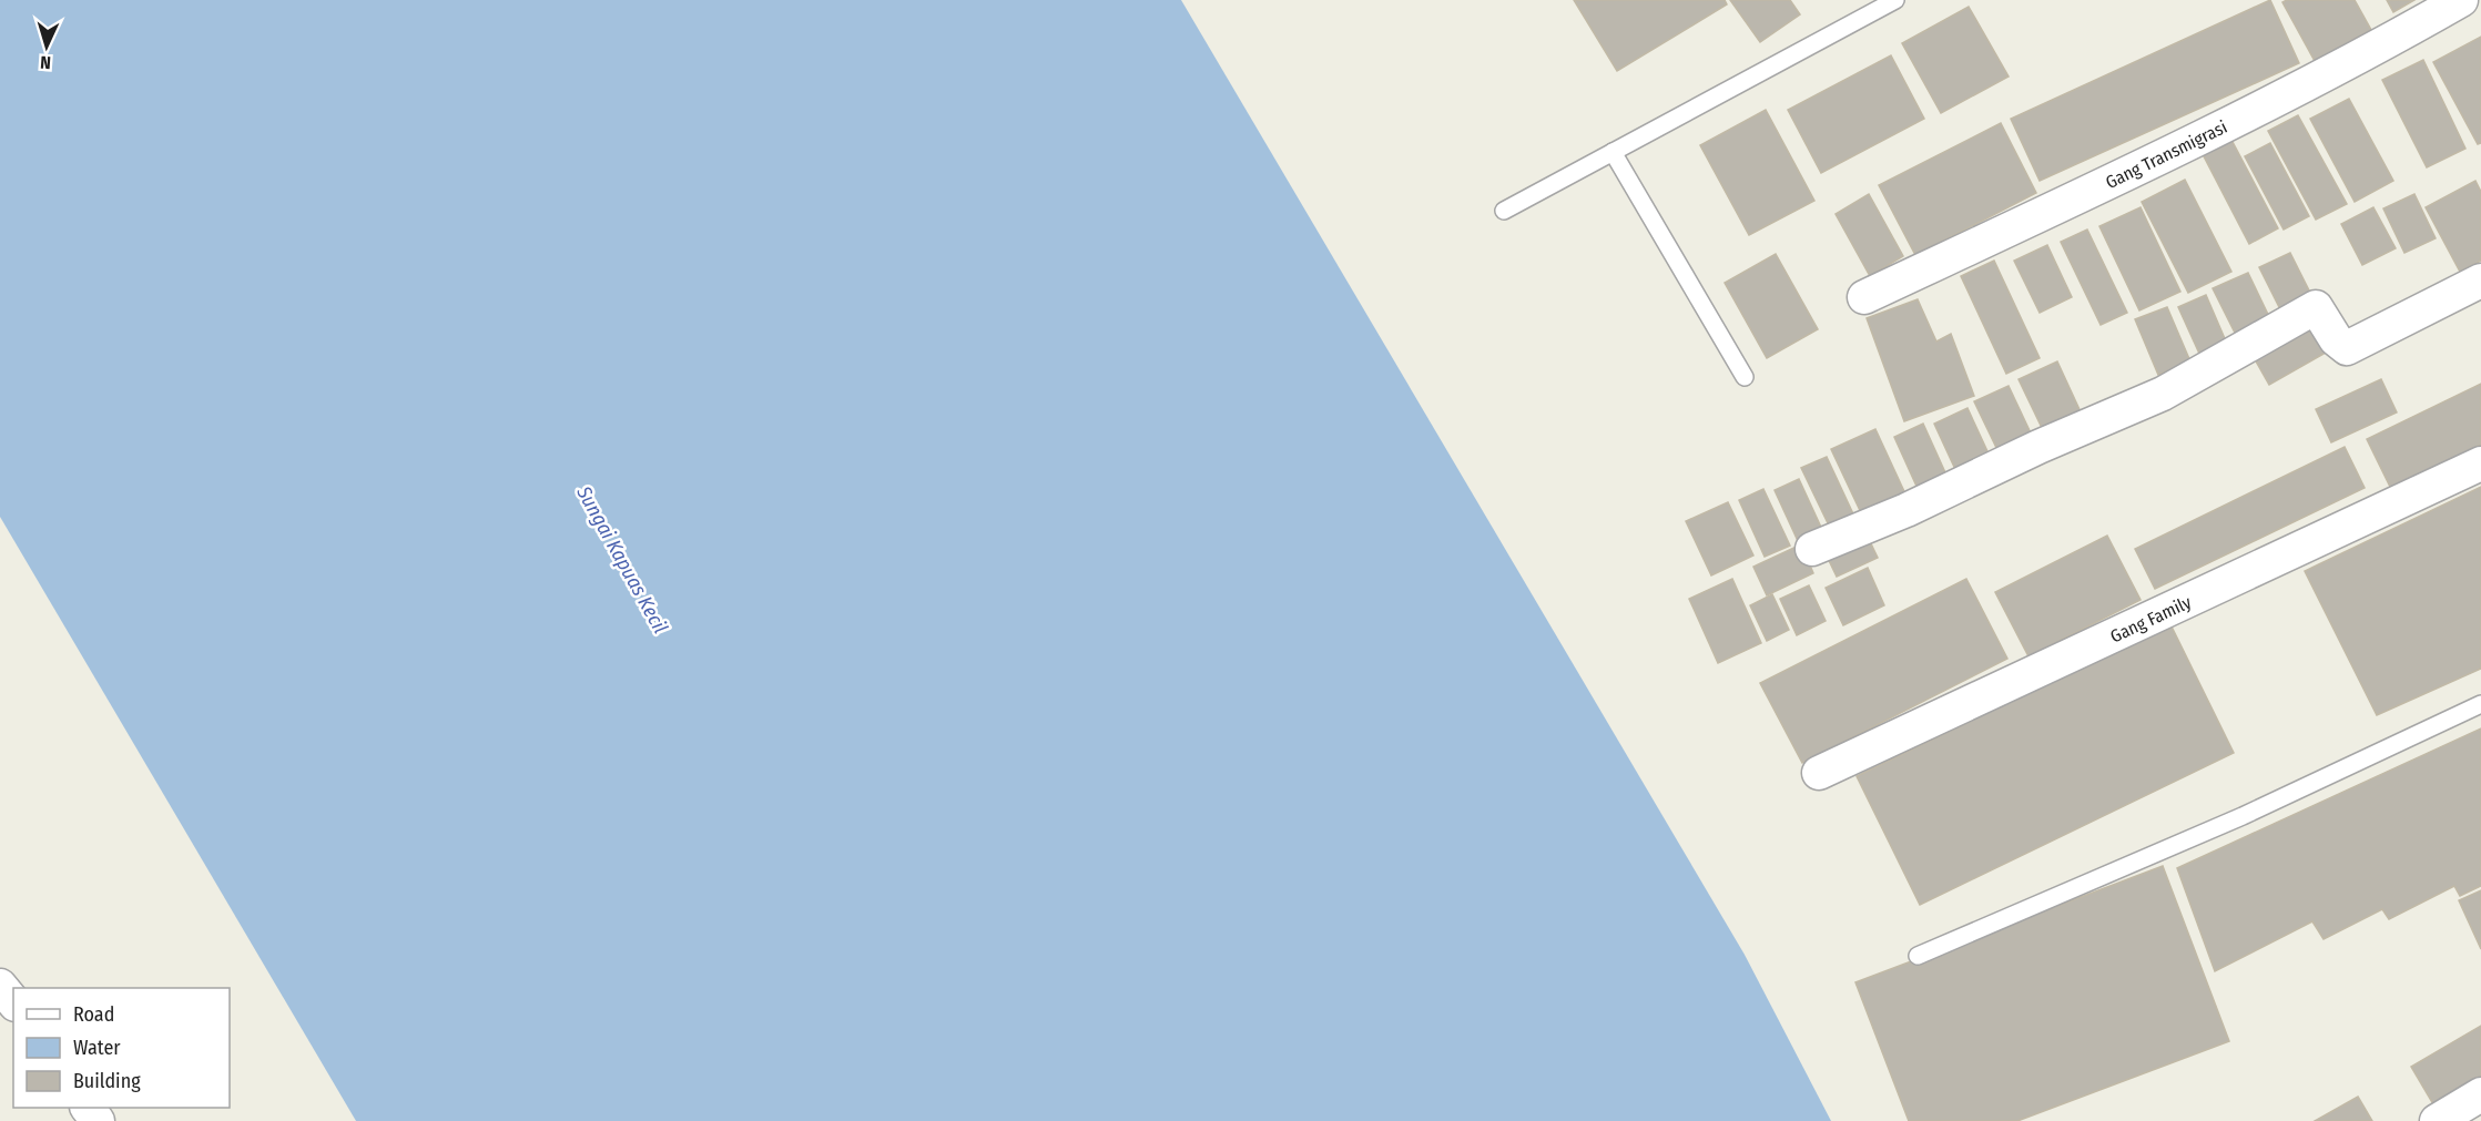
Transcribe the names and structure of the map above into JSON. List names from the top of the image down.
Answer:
{
  "streets": {
    "street": ["Gang Transmigrasi", "Gang Family"]
  },
  "water": ["Sungai Kapuas Kecil"],
  "legend": ["Road", "Water", "Building"],
  "north": "bottom"
}
